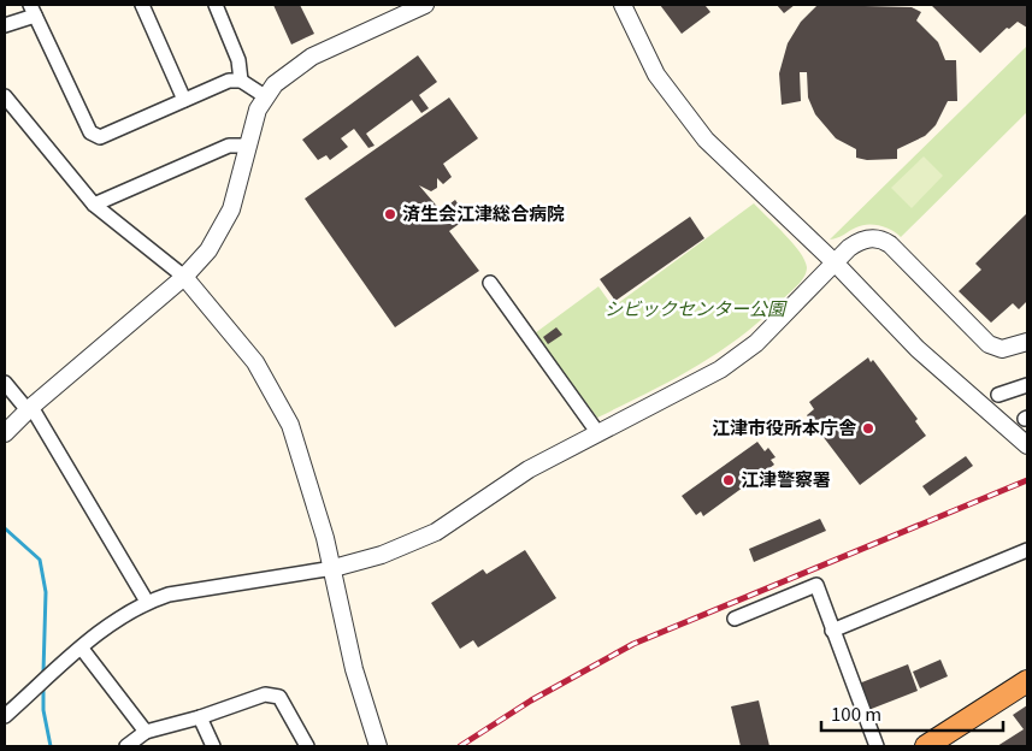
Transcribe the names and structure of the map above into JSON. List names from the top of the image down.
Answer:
{
  "parks": ["シビックセンター公園"],
  "places": ["済生会江津総合病院", "江津市役所本庁舎", "江津警察署"],
  "scale_bar": "100 m"
}
